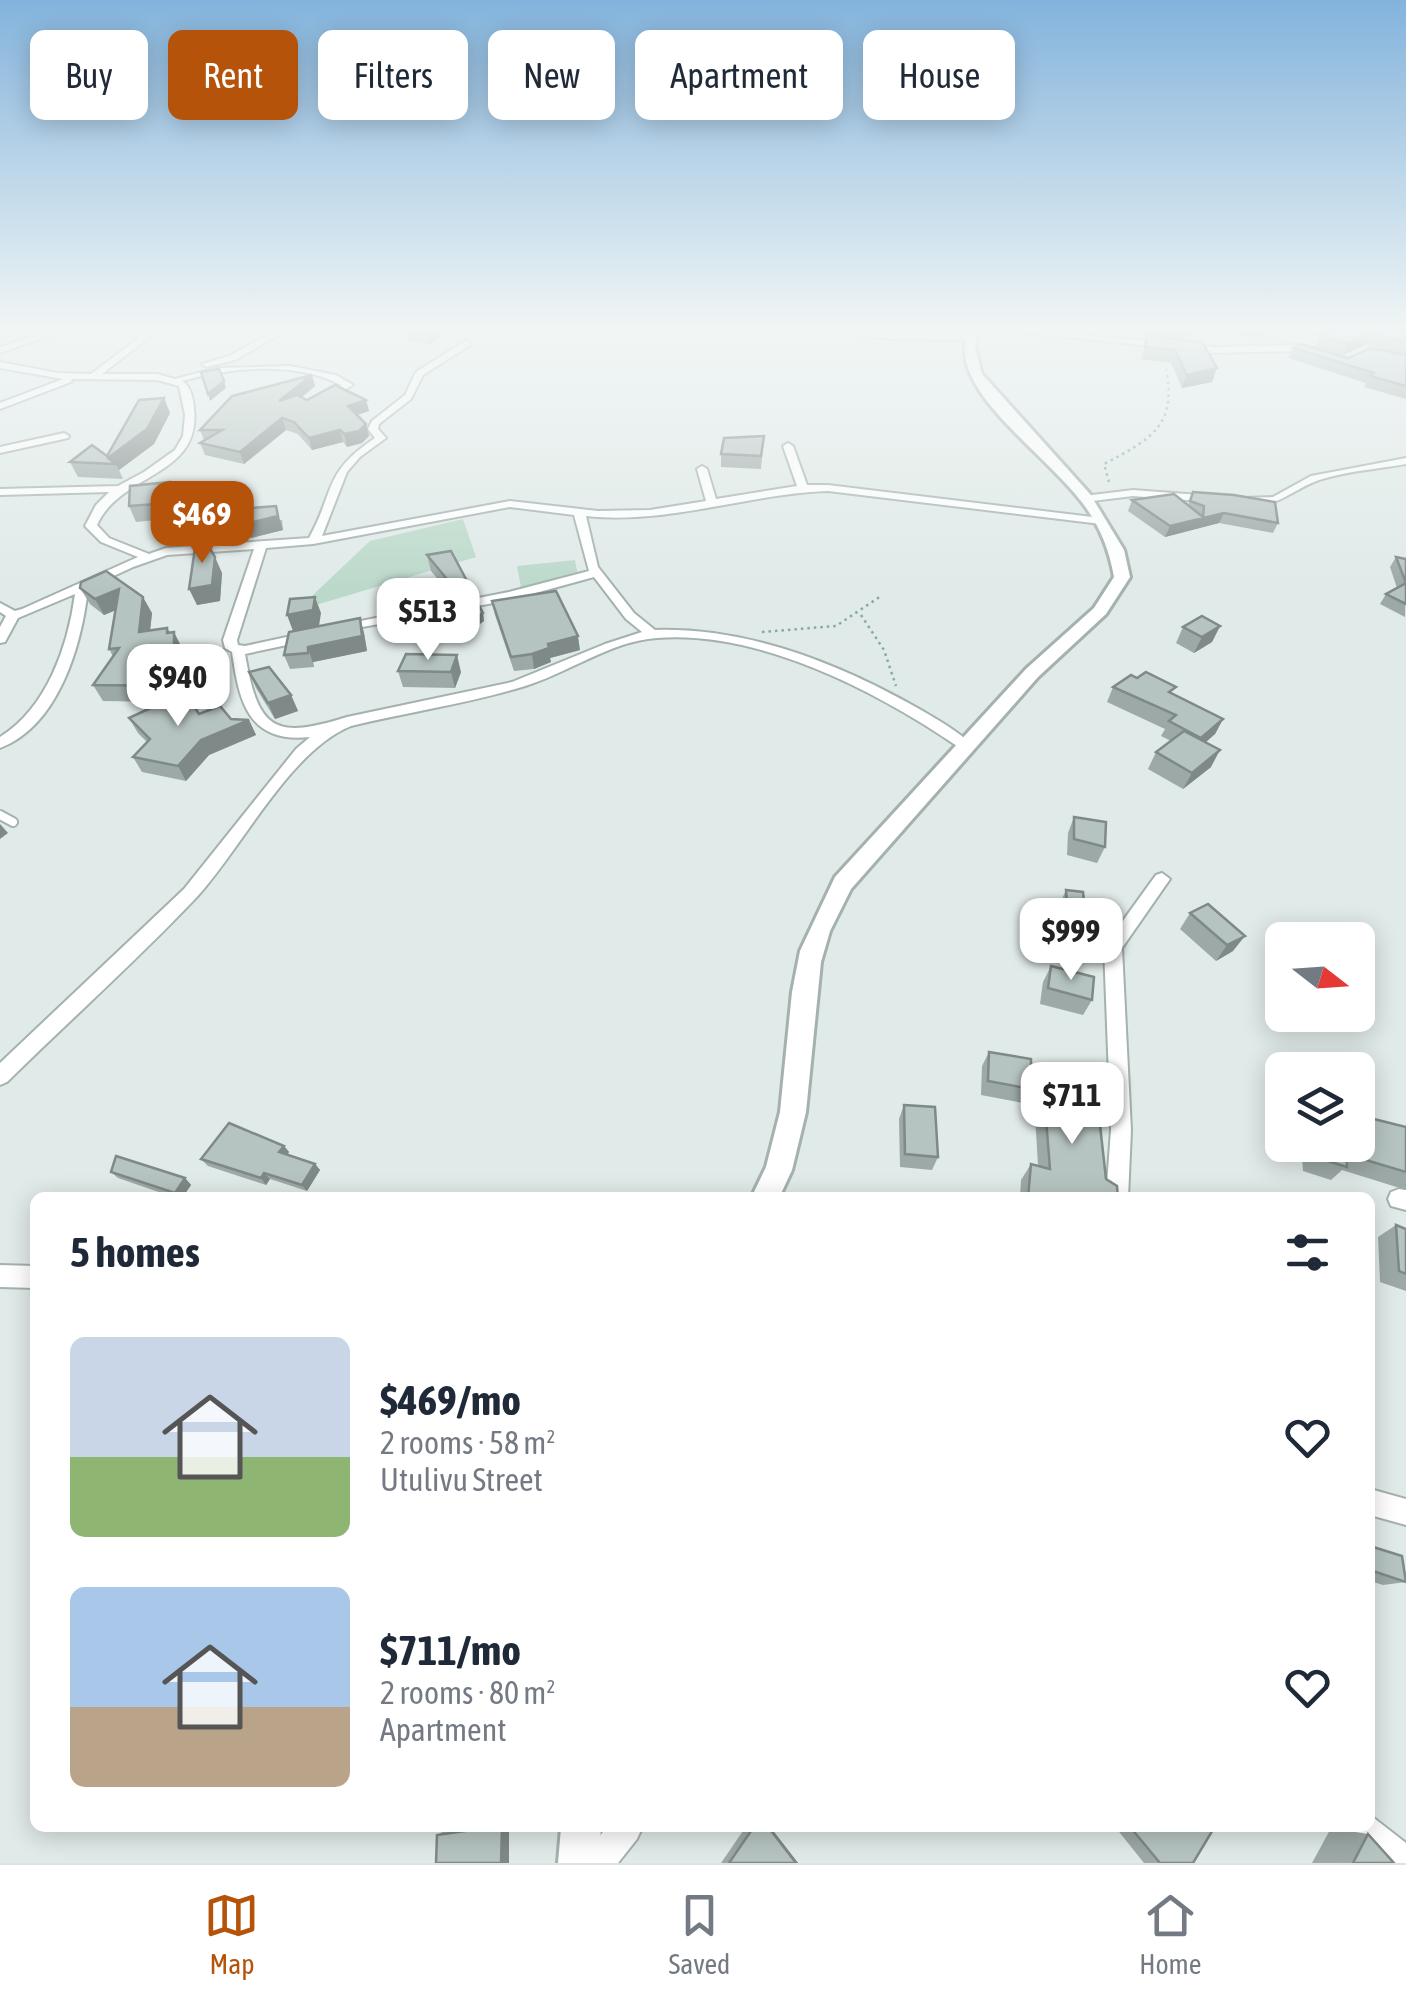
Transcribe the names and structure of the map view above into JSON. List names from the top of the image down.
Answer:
{
  "north": "right",
  "page": {
    "chip": [
      "Buy",
      "Rent",
      "Filters",
      "New",
      "Apartment",
      "House"
    ],
    "price": [
      "$469",
      "$513",
      "$940",
      "$999",
      "$711"
    ],
    "heading": "5 homes",
    "list": [
      {
        "name": "$469/mo",
        "note": "2 rooms · 58 m² · Utulivu Street"
      },
      {
        "name": "$711/mo",
        "note": "2 rooms · 80 m² · Apartment"
      }
    ],
    "tabs": ["Map", "Saved", "Home"]
  }
}
